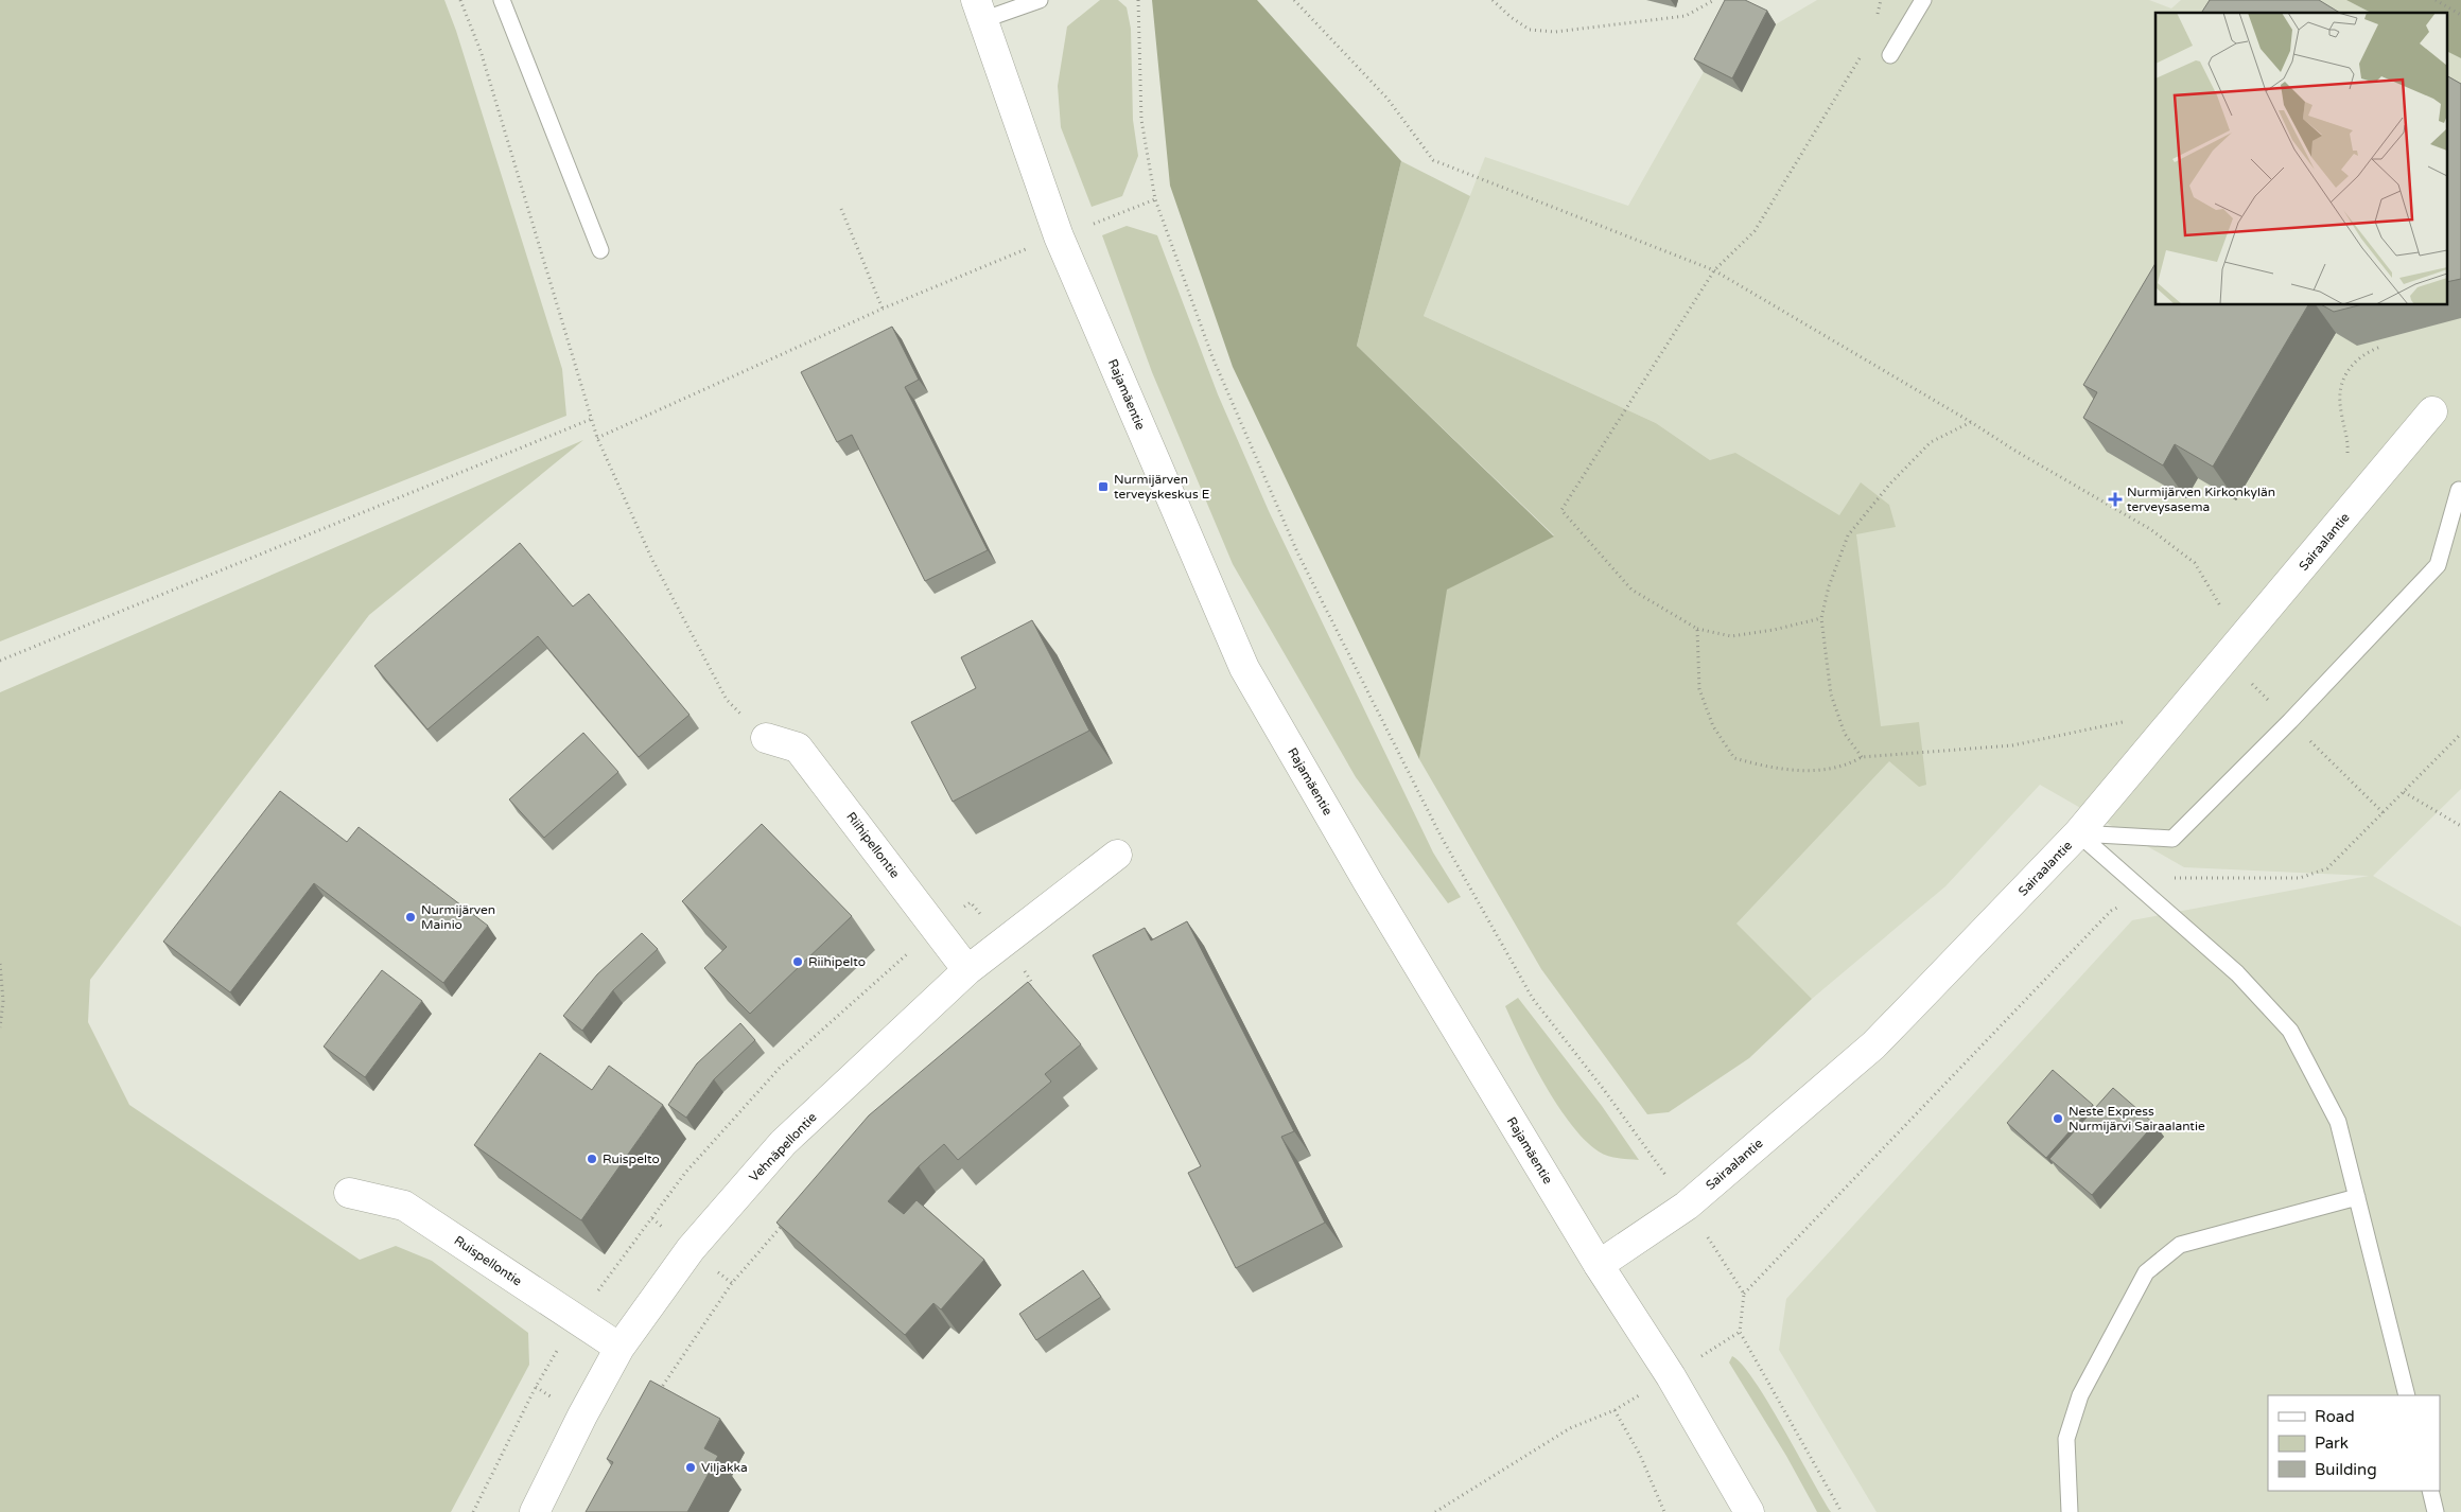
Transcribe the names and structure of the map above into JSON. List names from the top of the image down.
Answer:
{
  "streets": {
    "street": [
      "Rajamäentie",
      "Sairaalantie",
      "Riihipellontie",
      "Vehnäpellontie",
      "Ruispellontie"
    ]
  },
  "crossings": [
    ["Rajamäentie", "Sairaalantie"],
    ["Riihipellontie", "Vehnäpellontie"],
    ["Vehnäpellontie", "Ruispellontie"]
  ],
  "places": {
    "transit": ["Nurmijärven terveyskeskus E"],
    "health": ["Nurmijärven Kirkonkylän terveysasema"],
    "other": [
      "Nurmijärven Mainio",
      "Riihipelto",
      "Neste Express Nurmijärvi Sairaalantie",
      "Ruispelto",
      "Viljakka"
    ]
  },
  "legend": ["Road", "Park", "Building"]
}
